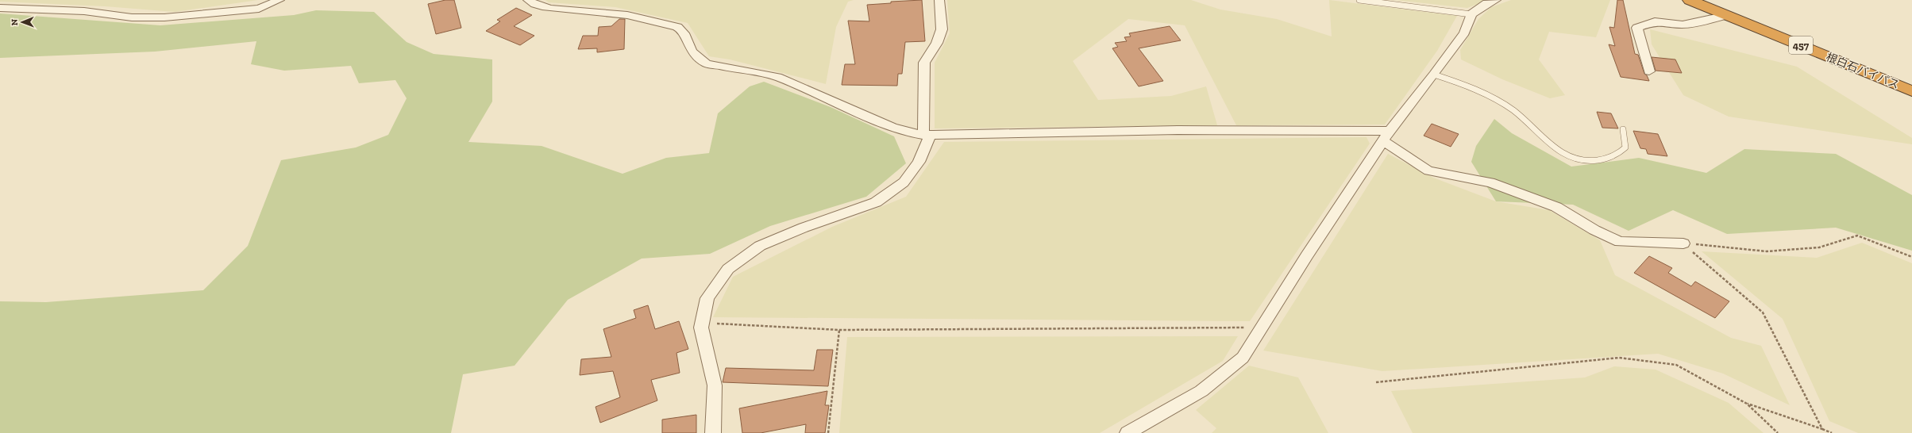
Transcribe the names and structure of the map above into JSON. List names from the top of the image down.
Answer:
{
  "streets": {
    "highway": ["457", "根白石バイパス"]
  },
  "north": "left"
}
